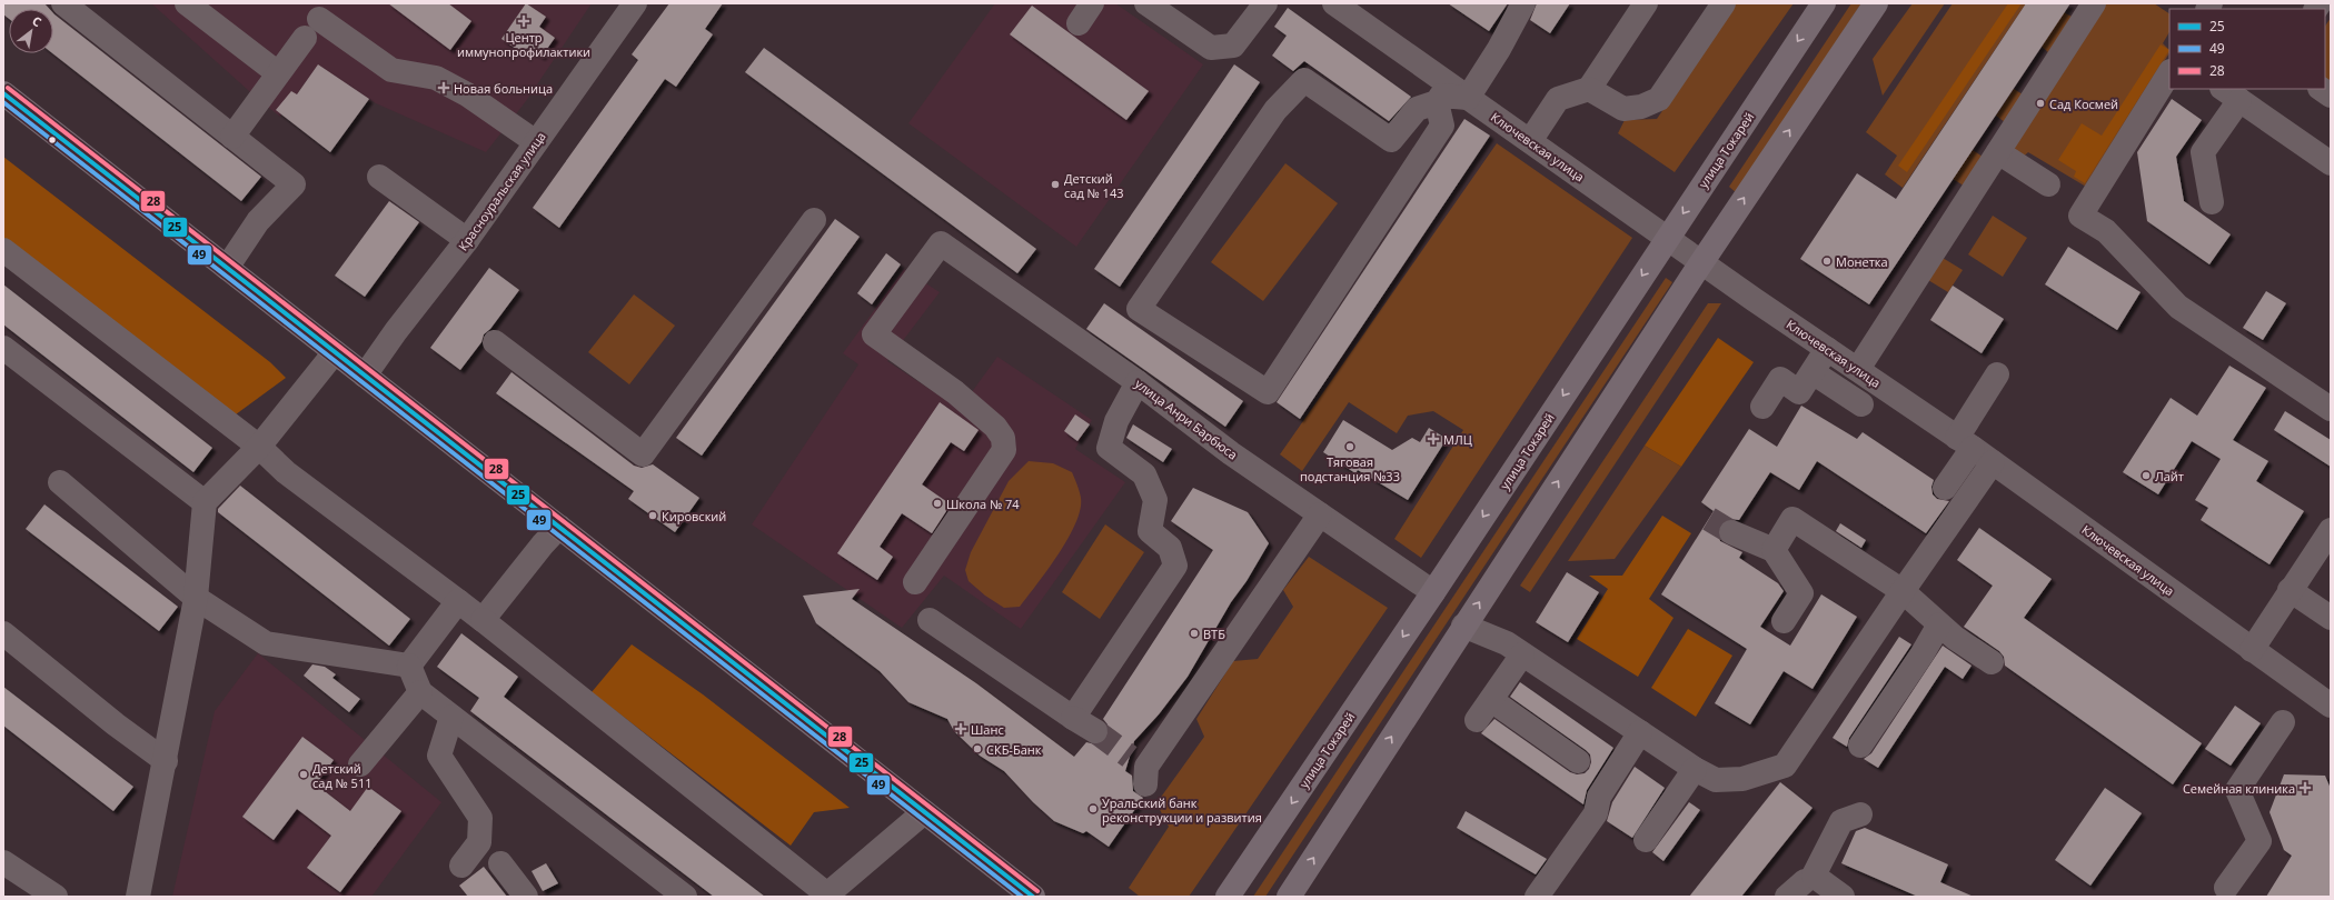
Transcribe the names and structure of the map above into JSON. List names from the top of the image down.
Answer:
{
  "streets": {
    "main road": ["улица Токарей"],
    "street": ["Ключевская улица", "Красноуральская улица", "улица Анри Барбюса"]
  },
  "crossings": [
    ["Ключевская улица", "улица Токарей"],
    ["улица Токарей", "улица Анри Барбюса"]
  ],
  "places": {
    "health": [
      "Центр иммунопрофилактики",
      "Новая больница",
      "МЛЦ",
      "Шанс",
      "Семейная клиника"
    ],
    "other": [
      "Сад Космей",
      "Детский сад № 143",
      "Монетка",
      "Тяговая подстанция №33",
      "Лайт",
      "Школа № 74",
      "Кировский",
      "ВТБ",
      "СКБ-Банк",
      "Детский сад № 511",
      "Уральский банк реконструкции и развития"
    ]
  },
  "lines": ["transit line 28", "transit line 25", "transit line 49"],
  "legend": ["25", "49", "28"],
  "north": "top right"
}
